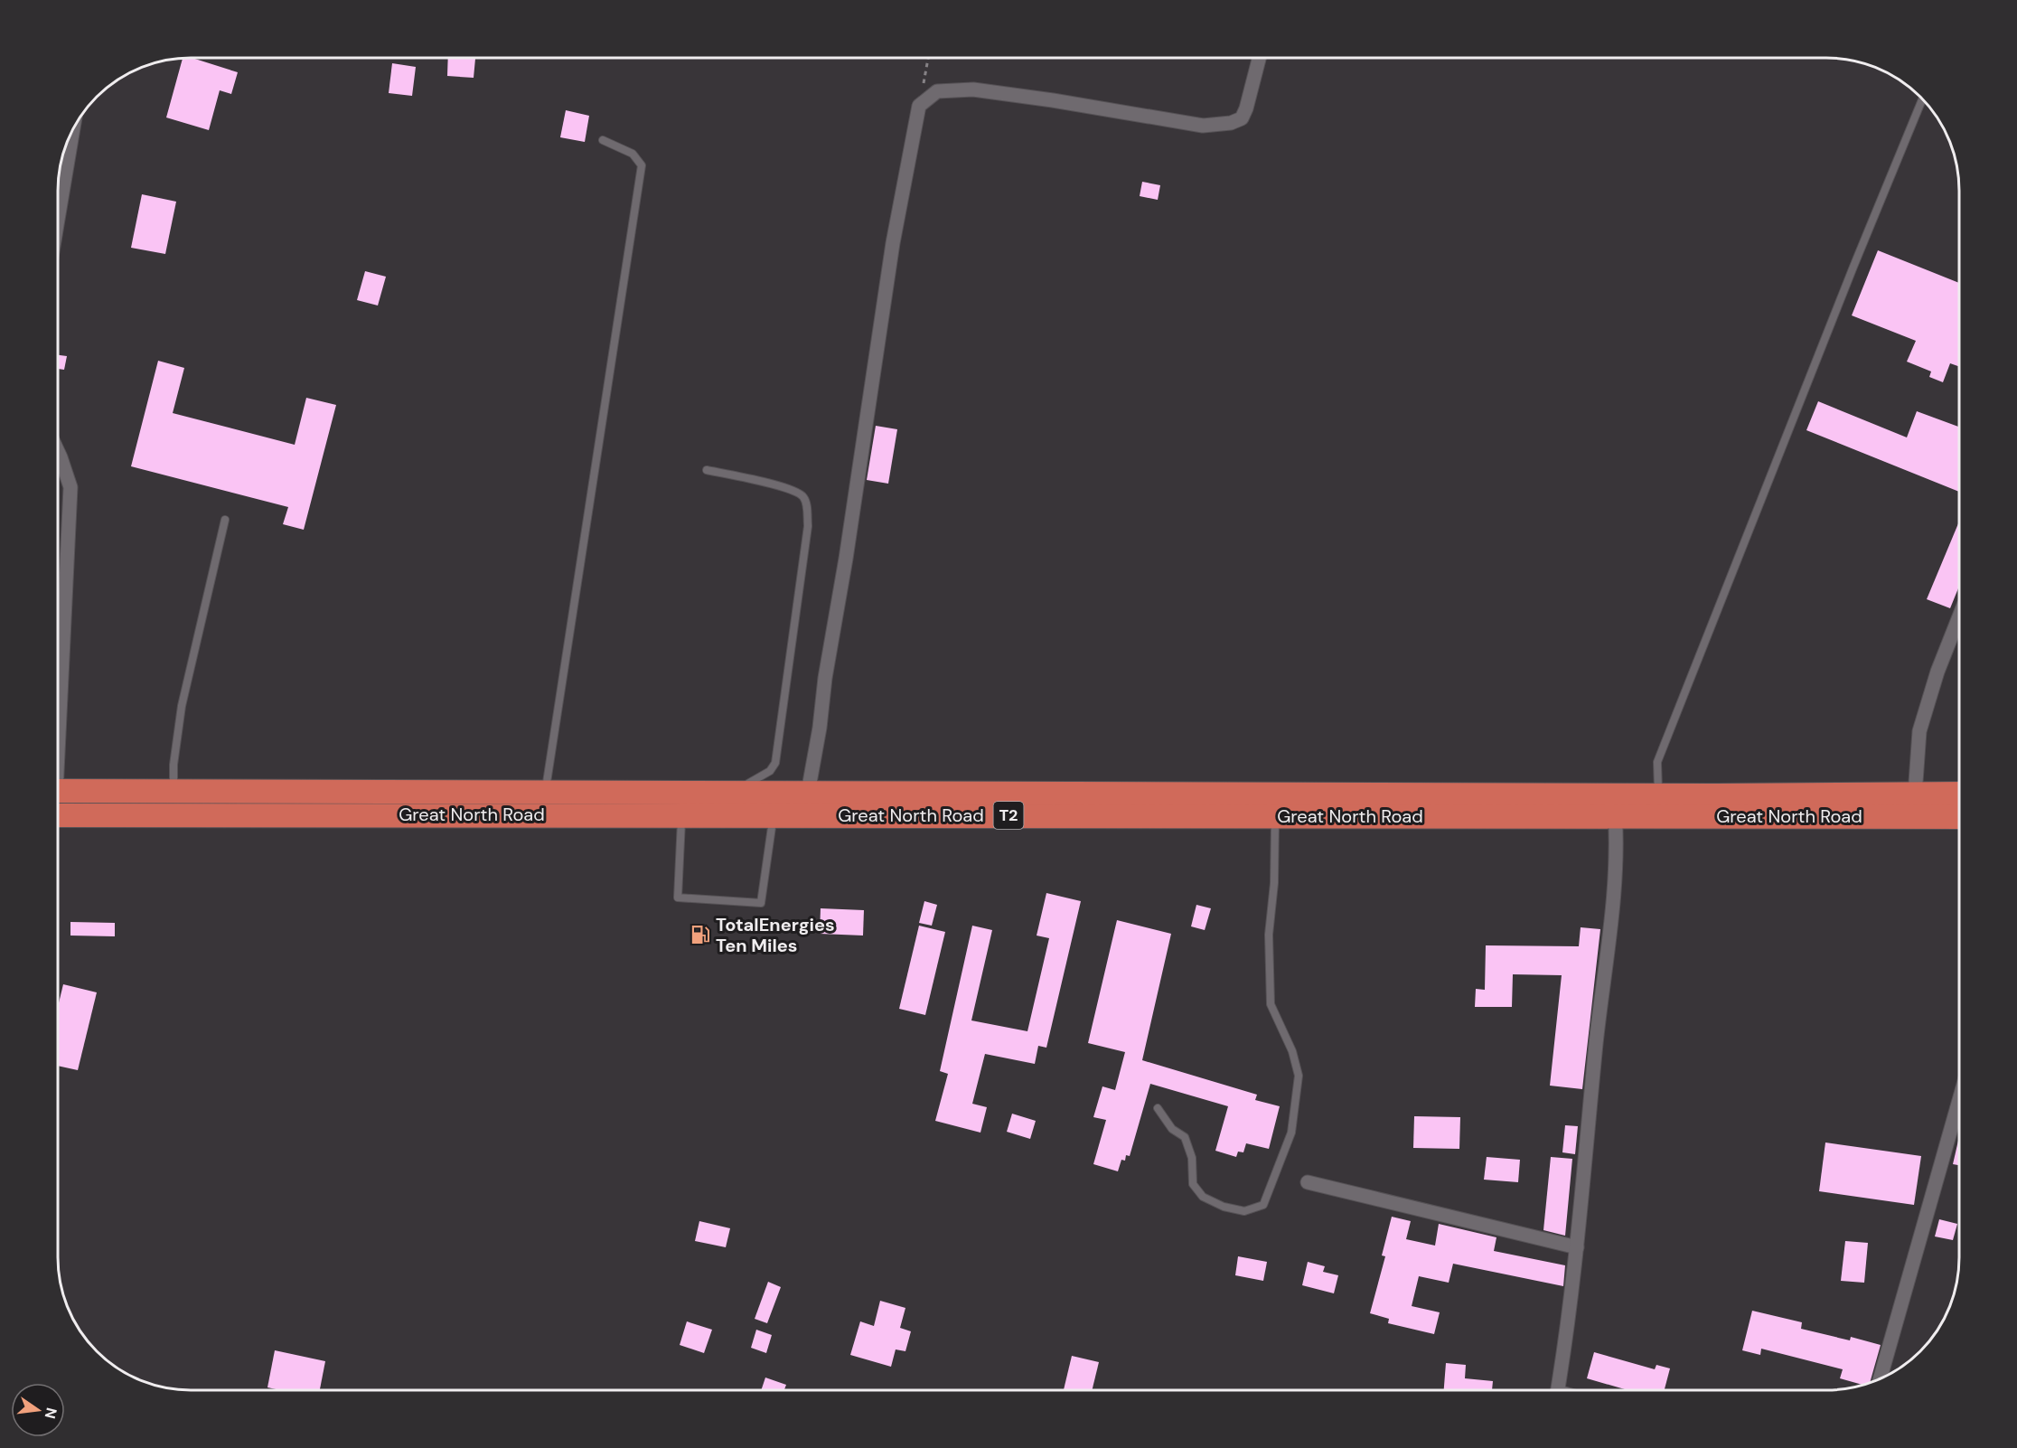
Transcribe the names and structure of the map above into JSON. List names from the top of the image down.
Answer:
{
  "streets": {
    "highway": ["Great North Road", "T2"]
  },
  "places": {
    "fuel station": ["TotalEnergies Ten Miles"]
  },
  "north": "right"
}
